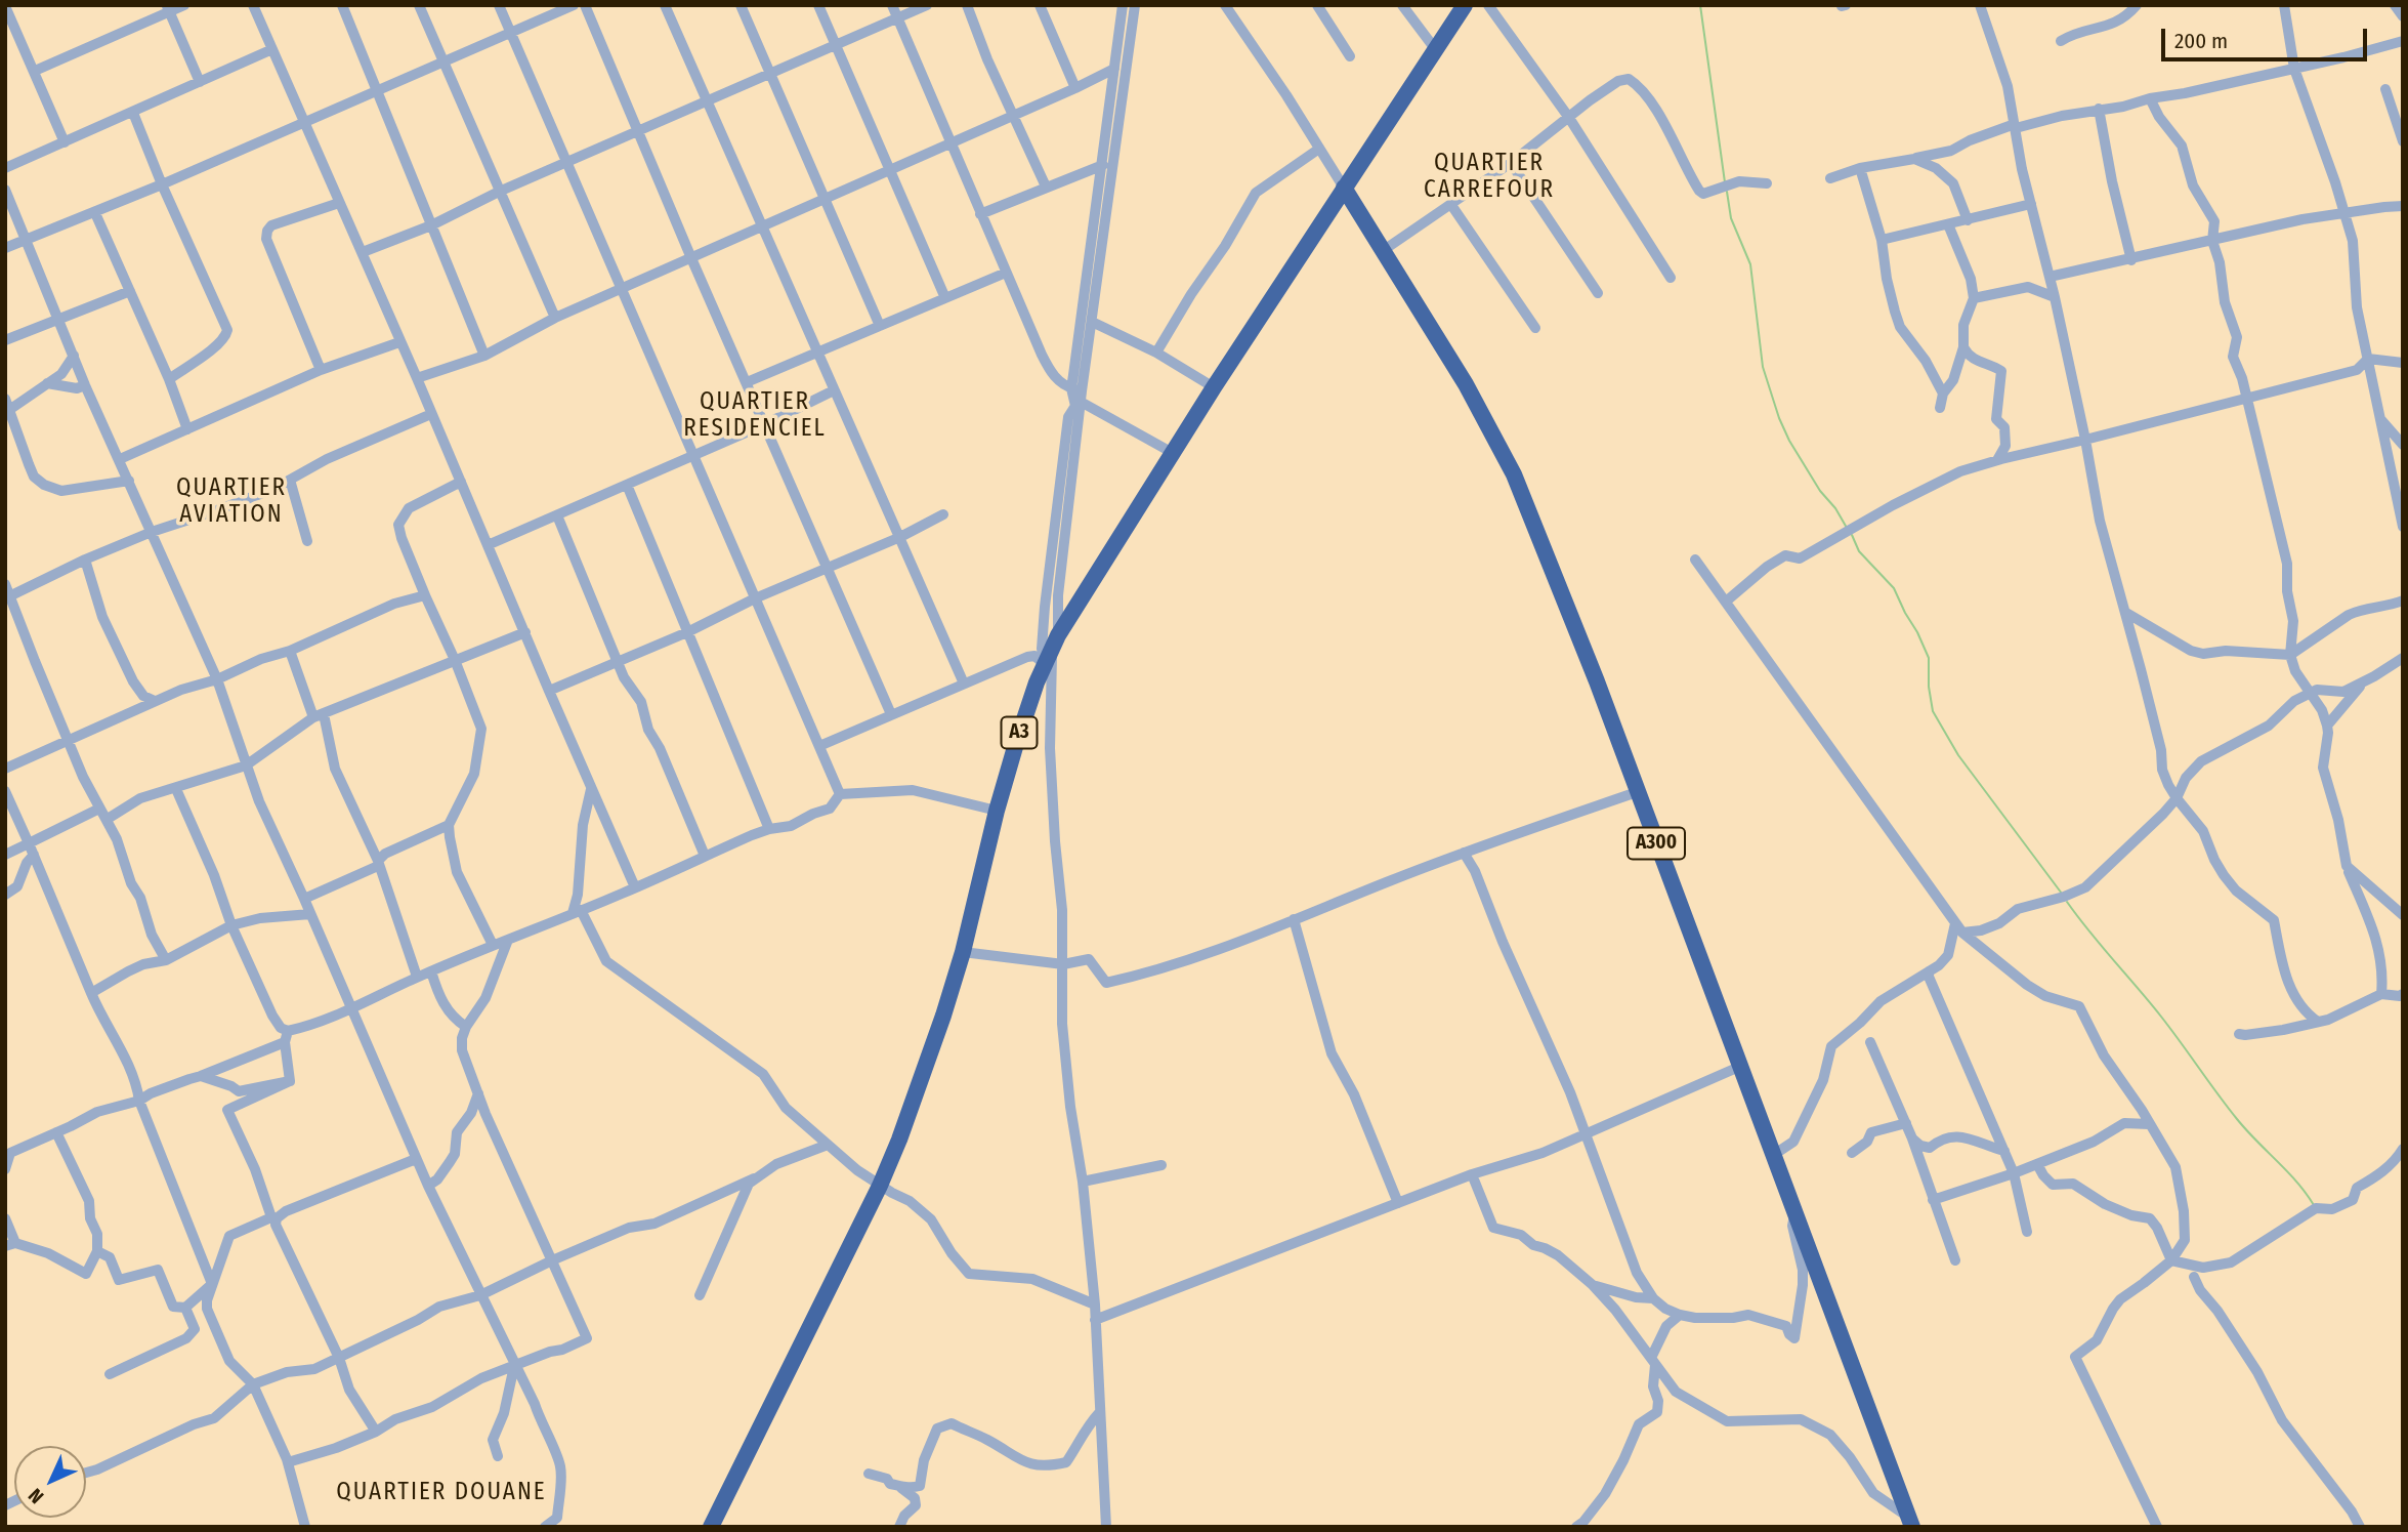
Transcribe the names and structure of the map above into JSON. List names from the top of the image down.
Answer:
{
  "streets": {
    "highway": ["A3", "A300"]
  },
  "crossings": [
    ["A3", "A300"]
  ],
  "districts": [
    "QUARTIER CARREFOUR",
    "QUARTIER RESIDENCIEL",
    "QUARTIER AVIATION",
    "QUARTIER DOUANE"
  ],
  "scale_bar": "200 m",
  "north": "bottom left"
}
